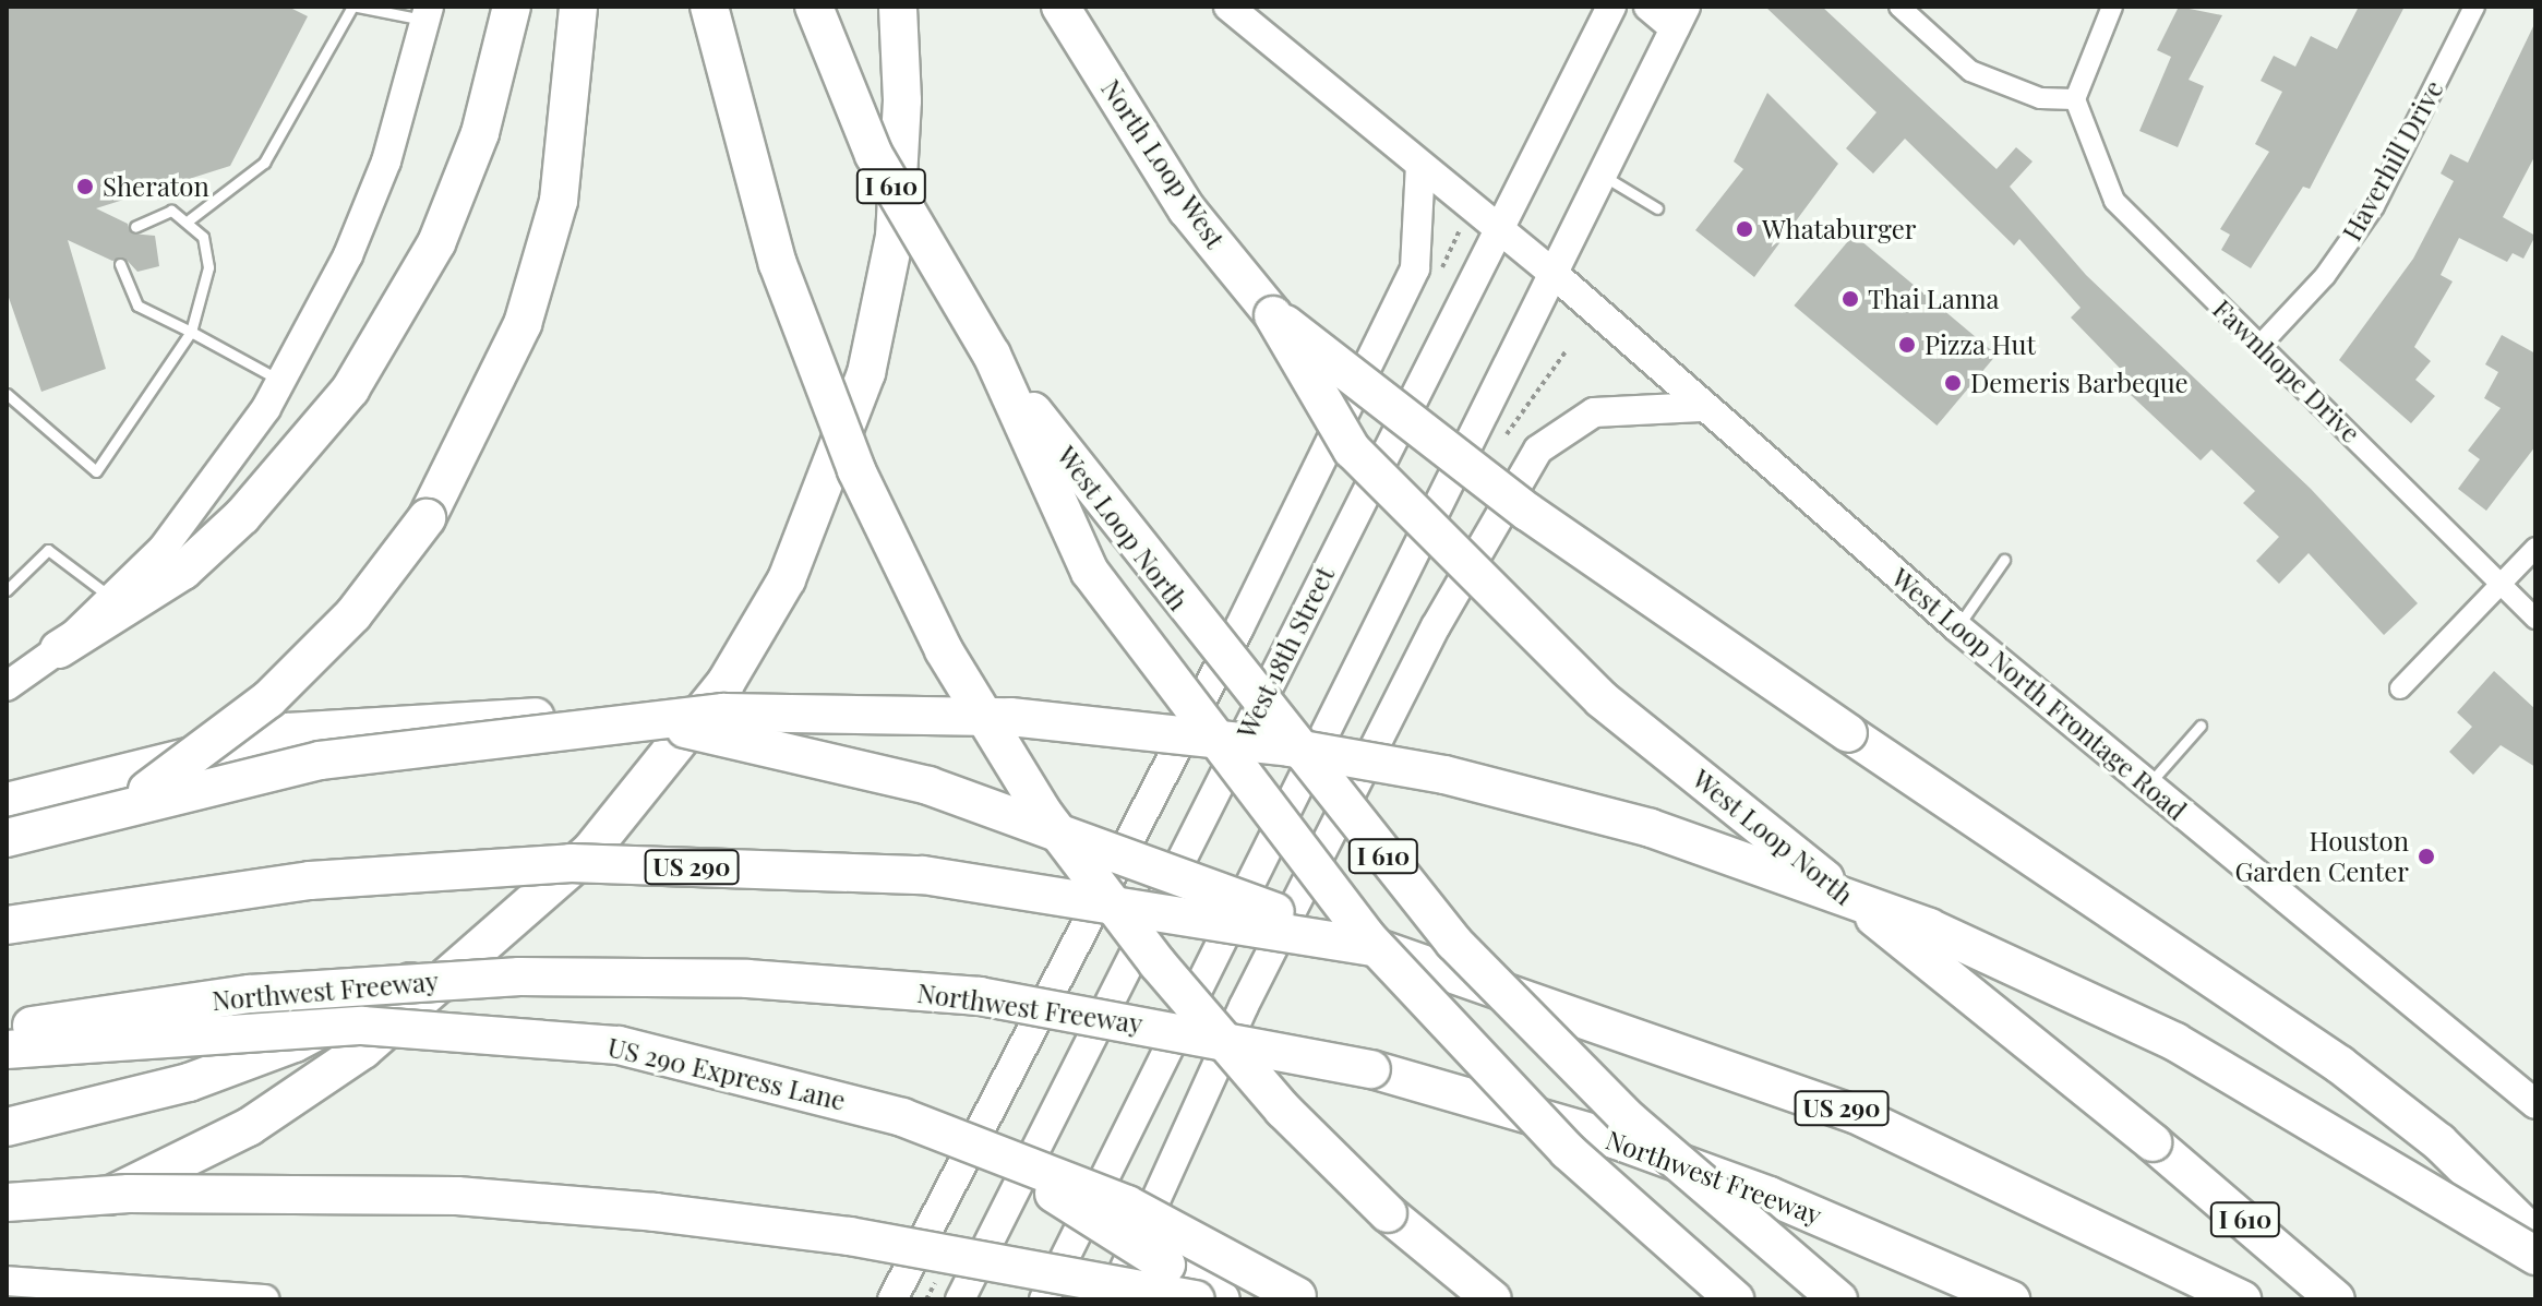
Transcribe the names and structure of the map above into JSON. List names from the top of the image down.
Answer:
{
  "streets": {
    "highway": [
      "North Loop West",
      "I 610",
      "West Loop North",
      "US 290",
      "Northwest Freeway",
      "US 290 Express Lane"
    ],
    "main road": ["West 18th Street", "West Loop North Frontage Road"],
    "street": ["Haverhill Drive", "Fawnhope Drive"]
  },
  "crossings": [
    ["Haverhill Drive", "Fawnhope Drive"],
    ["North Loop West", "West Loop North"],
    ["I 610", "West Loop North"],
    ["West 18th Street", "West Loop North Frontage Road"],
    ["Northwest Freeway", "US 290 Express Lane"]
  ],
  "places": [
    "Sheraton",
    "Whataburger",
    "Thai Lanna",
    "Pizza Hut",
    "Demeris Barbeque",
    "Houston Garden Center"
  ]
}
